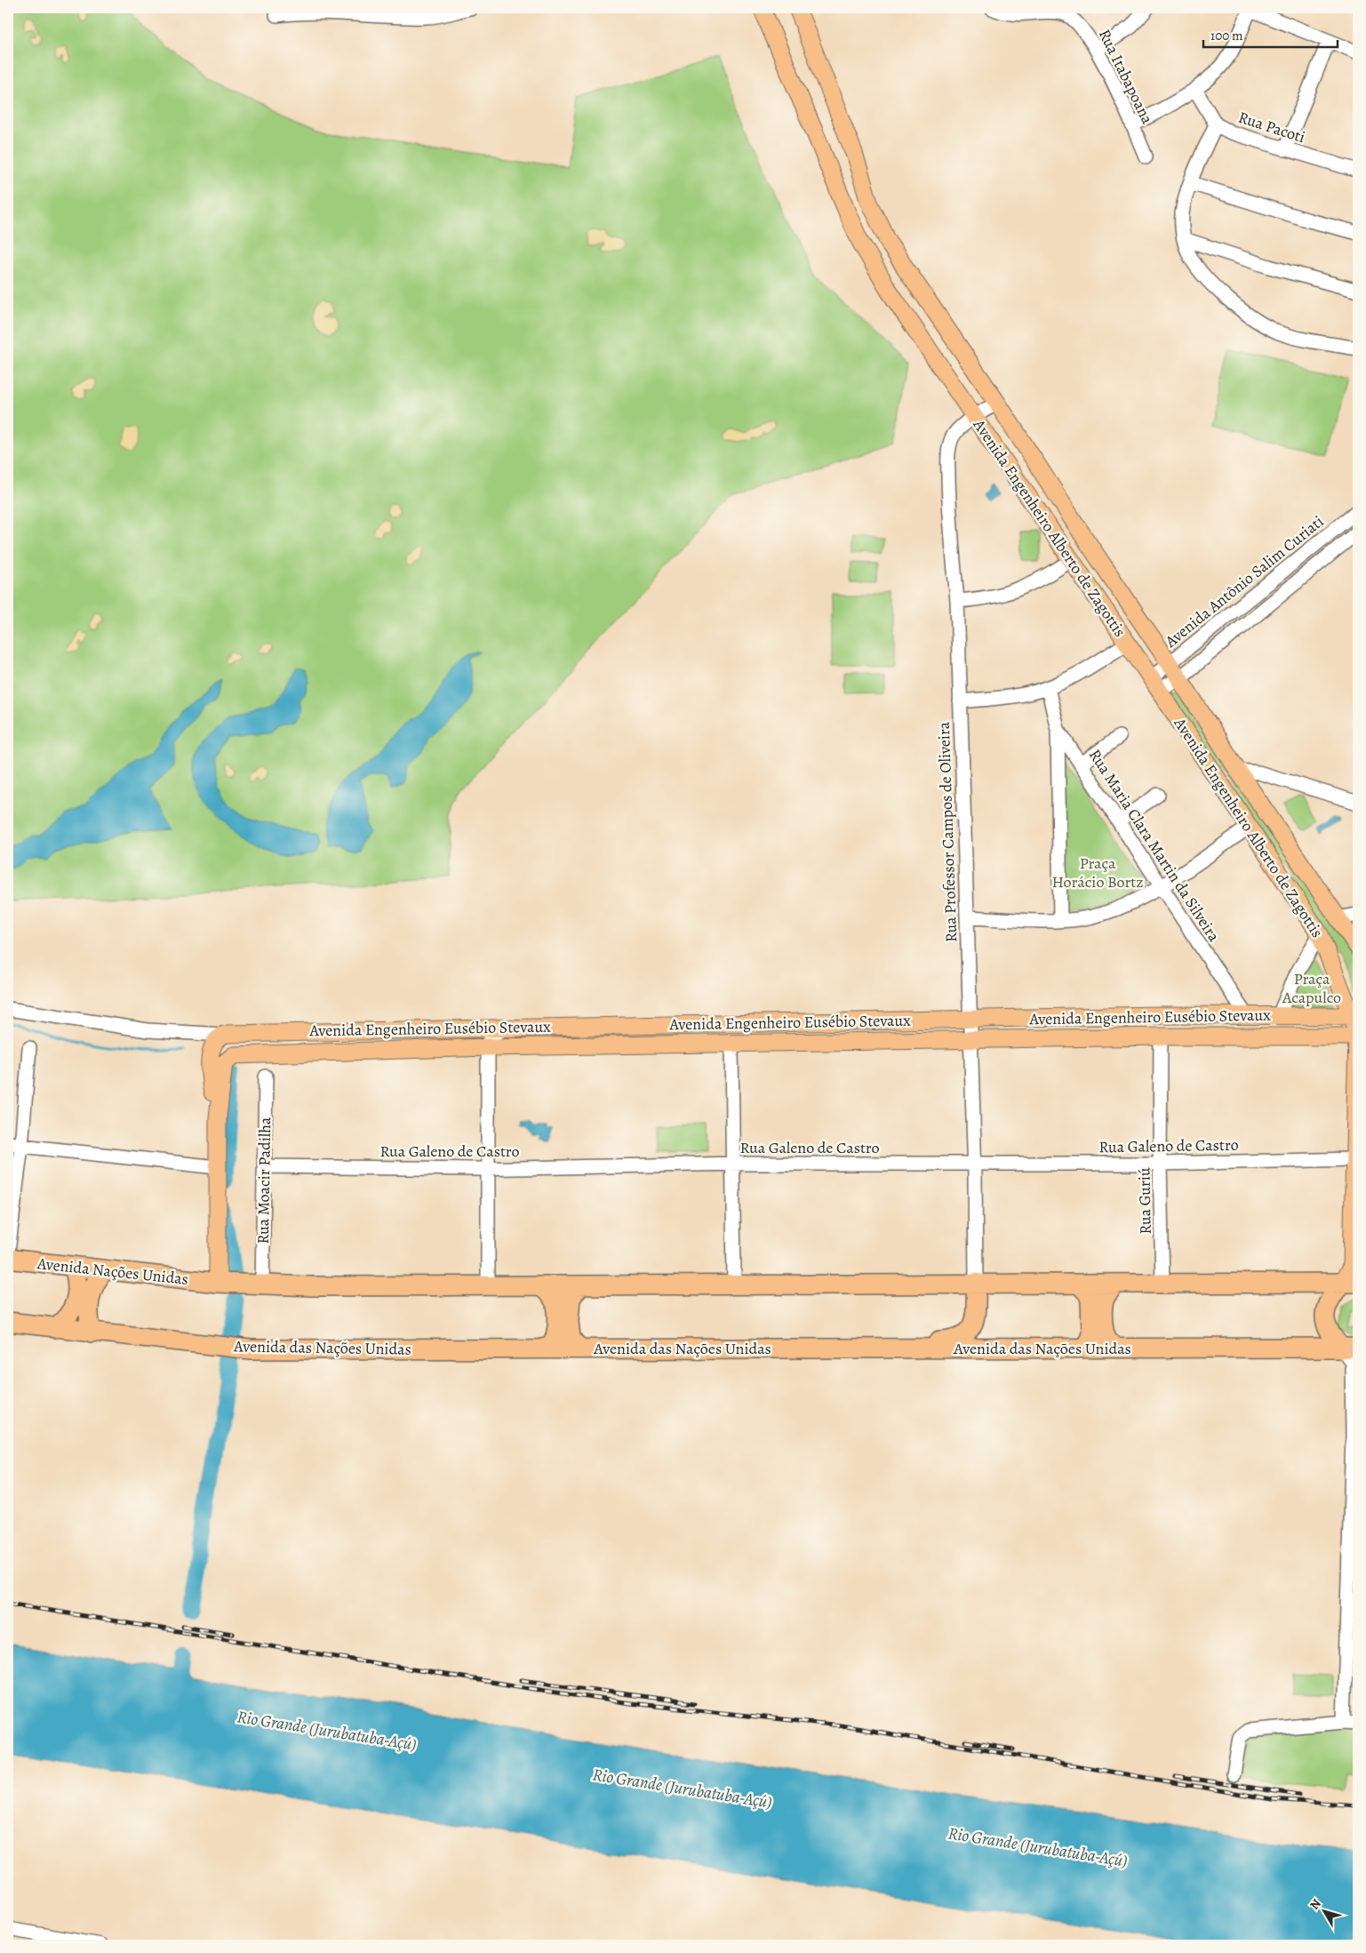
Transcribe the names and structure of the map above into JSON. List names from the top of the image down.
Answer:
{
  "streets": {
    "highway": ["Avenida Nações Unidas", "Avenida das Nações Unidas"],
    "main road": ["Avenida Engenheiro Alberto de Zagottis", "Avenida Engenheiro Eusébio Stevaux"],
    "street": [
      "Rua Itabapoana",
      "Rua Pacoti",
      "Avenida Antônio Salim Curiati",
      "Rua Professor Campos de Oliveira",
      "Rua Maria Clara Martin da Silveira",
      "Rua Galeno de Castro",
      "Rua Moacir Padilha",
      "Rua Guriú"
    ]
  },
  "crossings": [
    ["Avenida Engenheiro Alberto de Zagottis", "Avenida Antônio Salim Curiati"],
    ["Avenida Engenheiro Alberto de Zagottis", "Rua Professor Campos de Oliveira"],
    ["Avenida Engenheiro Alberto de Zagottis", "Avenida Engenheiro Eusébio Stevaux"],
    ["Avenida Engenheiro Alberto de Zagottis", "Rua Galeno de Castro"],
    ["Rua Professor Campos de Oliveira", "Avenida Engenheiro Eusébio Stevaux"],
    ["Rua Professor Campos de Oliveira", "Rua Galeno de Castro"],
    ["Rua Maria Clara Martin da Silveira", "Avenida Engenheiro Eusébio Stevaux"],
    ["Avenida Engenheiro Eusébio Stevaux", "Rua Guriú"],
    ["Rua Galeno de Castro", "Rua Moacir Padilha"],
    ["Rua Galeno de Castro", "Rua Guriú"]
  ],
  "water": ["Rio Grande (Jurubatuba-Açú)"],
  "parks": ["Praça Horácio Bortz", "Praça Acapulco"],
  "scale_bar": "100 m",
  "north": "top left"
}
